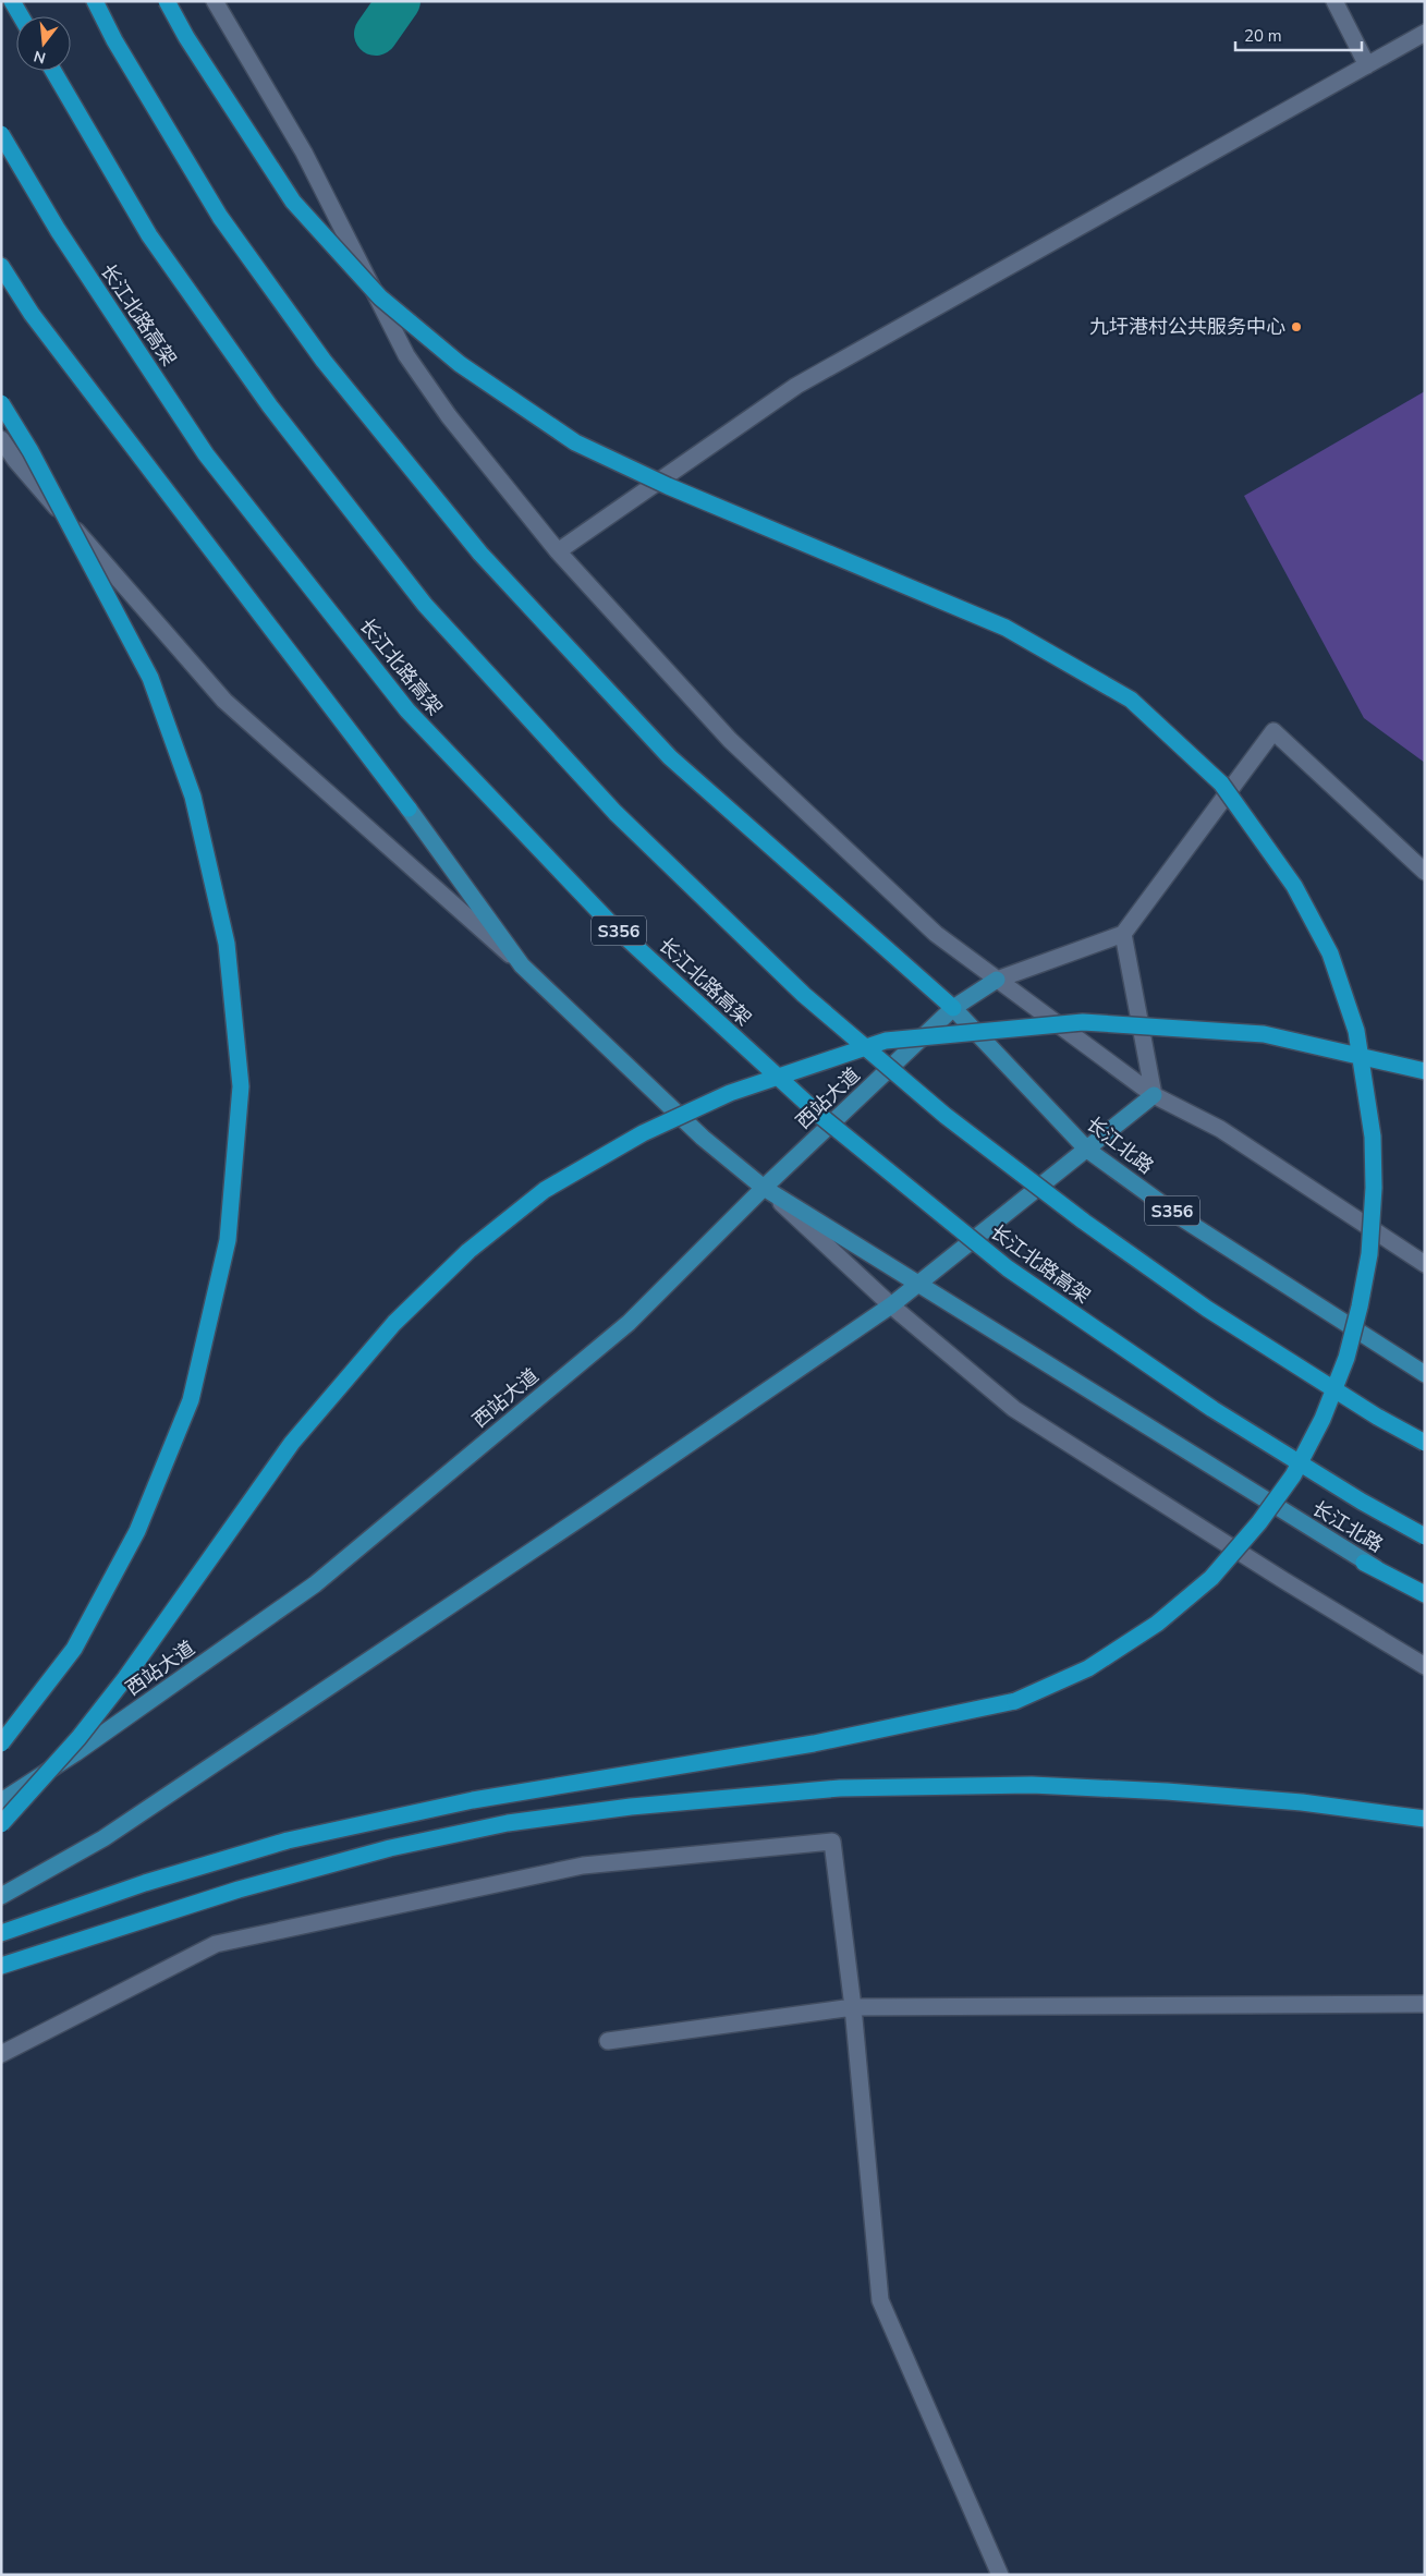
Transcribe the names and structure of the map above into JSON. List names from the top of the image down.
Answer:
{
  "streets": {
    "highway": ["长江北路高架", "S356"],
    "main road": ["西站大道", "长江北路"]
  },
  "crossings": [
    ["西站大道", "长江北路"]
  ],
  "places": ["九圩港村公共服务中心"],
  "scale_bar": "20 m",
  "north": "bottom"
}
